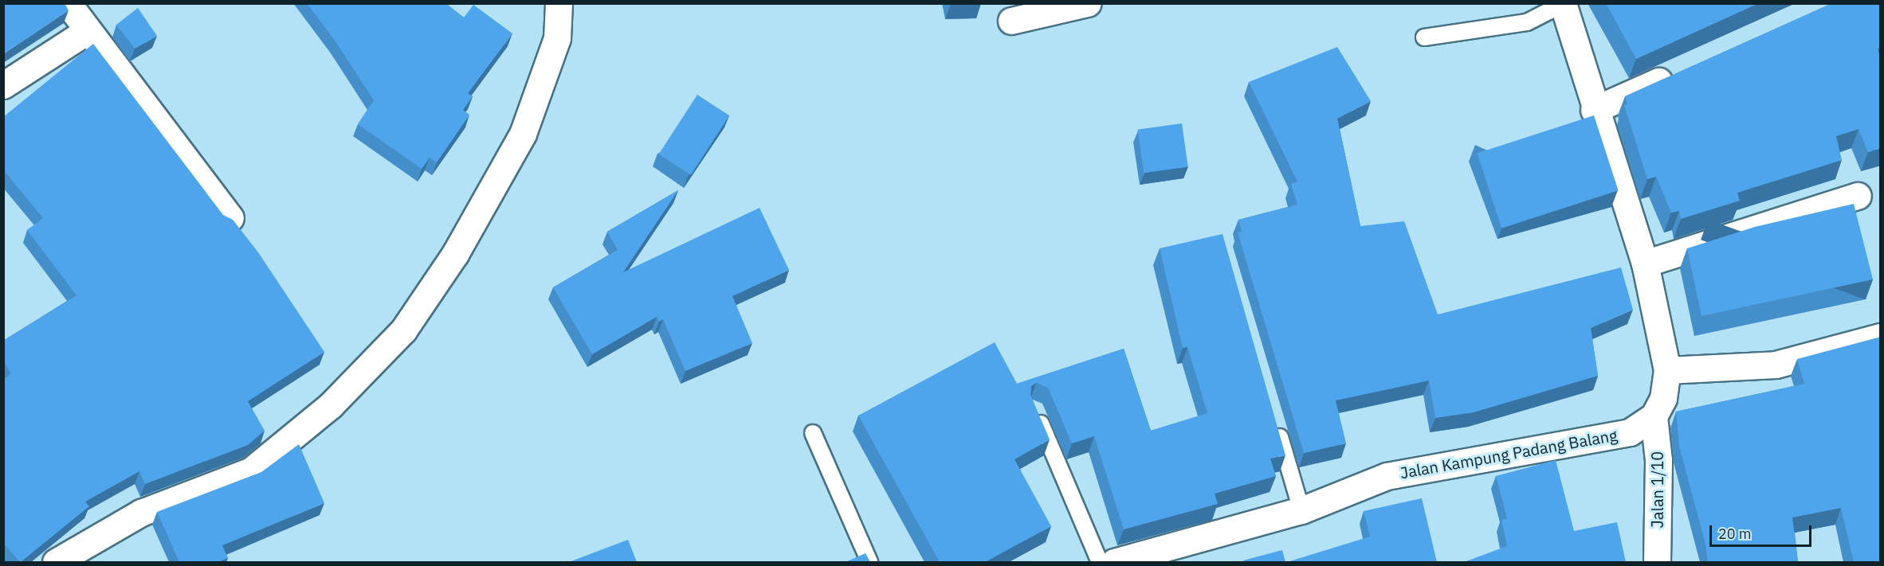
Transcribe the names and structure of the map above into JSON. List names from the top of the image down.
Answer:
{
  "streets": {
    "street": ["Jalan Kampung Padang Balang", "Jalan 1/10"]
  },
  "crossings": [
    ["Jalan Kampung Padang Balang", "Jalan 1/10"]
  ],
  "scale_bar": "20 m"
}
